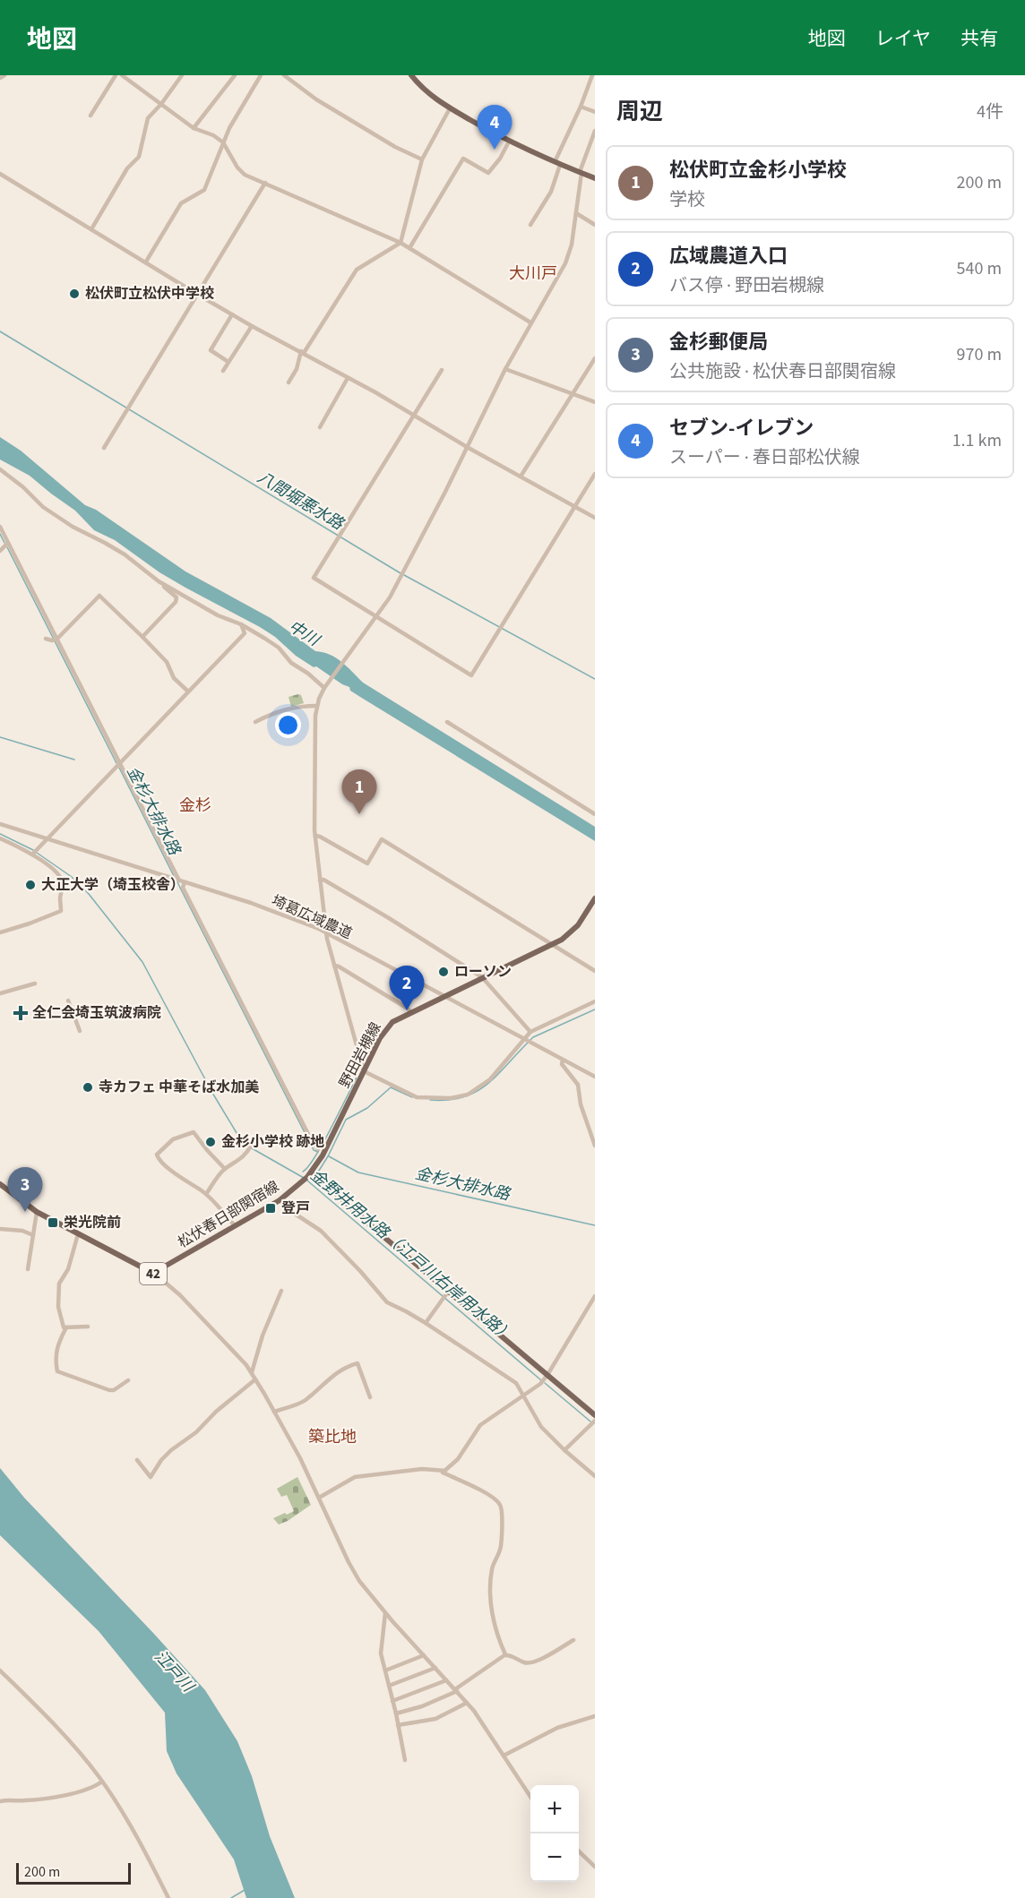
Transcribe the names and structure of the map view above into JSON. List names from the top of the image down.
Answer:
{
  "streets": {
    "main road": ["野田岩槻線", "松伏春日部関宿線", "42"],
    "street": ["埼葛広域農道"]
  },
  "crossings": [
    ["埼葛広域農道", "野田岩槻線"],
    ["野田岩槻線", "松伏春日部関宿線"],
    ["松伏春日部関宿線", "42"]
  ],
  "districts": ["大川戸", "金杉", "築比地"],
  "water": [
    "八間堀悪水路",
    "中川",
    "金杉大排水路",
    "金野井用水路（江戸川右岸用水路）",
    "江戸川"
  ],
  "places": {
    "other": [
      "松伏町立松伏中学校",
      "大正大学（埼玉校舎）",
      "ローソン",
      "寺カフェ 中華そば水加美",
      "金杉小学校 跡地"
    ],
    "health": ["全仁会埼玉筑波病院"],
    "transit": ["登戸", "栄光院前"]
  },
  "scale_bar": "200 m",
  "page": {
    "header": "地図",
    "nav": ["地図", "レイヤ", "共有"],
    "heading": ["周辺", "4件"],
    "pins": [
      "4",
      "1",
      "2",
      "3"
    ],
    "list": [
      {
        "mark": "1",
        "name": "松伏町立金杉小学校",
        "note": "学校",
        "value": "200 m"
      },
      {
        "mark": "2",
        "name": "広域農道入口",
        "note": "バス停 · 野田岩槻線",
        "value": "540 m"
      },
      {
        "mark": "3",
        "name": "金杉郵便局",
        "note": "公共施設 · 松伏春日部関宿線",
        "value": "970 m"
      },
      {
        "mark": "4",
        "name": "セブン-イレブン",
        "note": "スーパー · 春日部松伏線",
        "value": "1.1 km"
      }
    ],
    "map_buttons": ["+", "−"],
    "scale": "200 m"
  }
}
